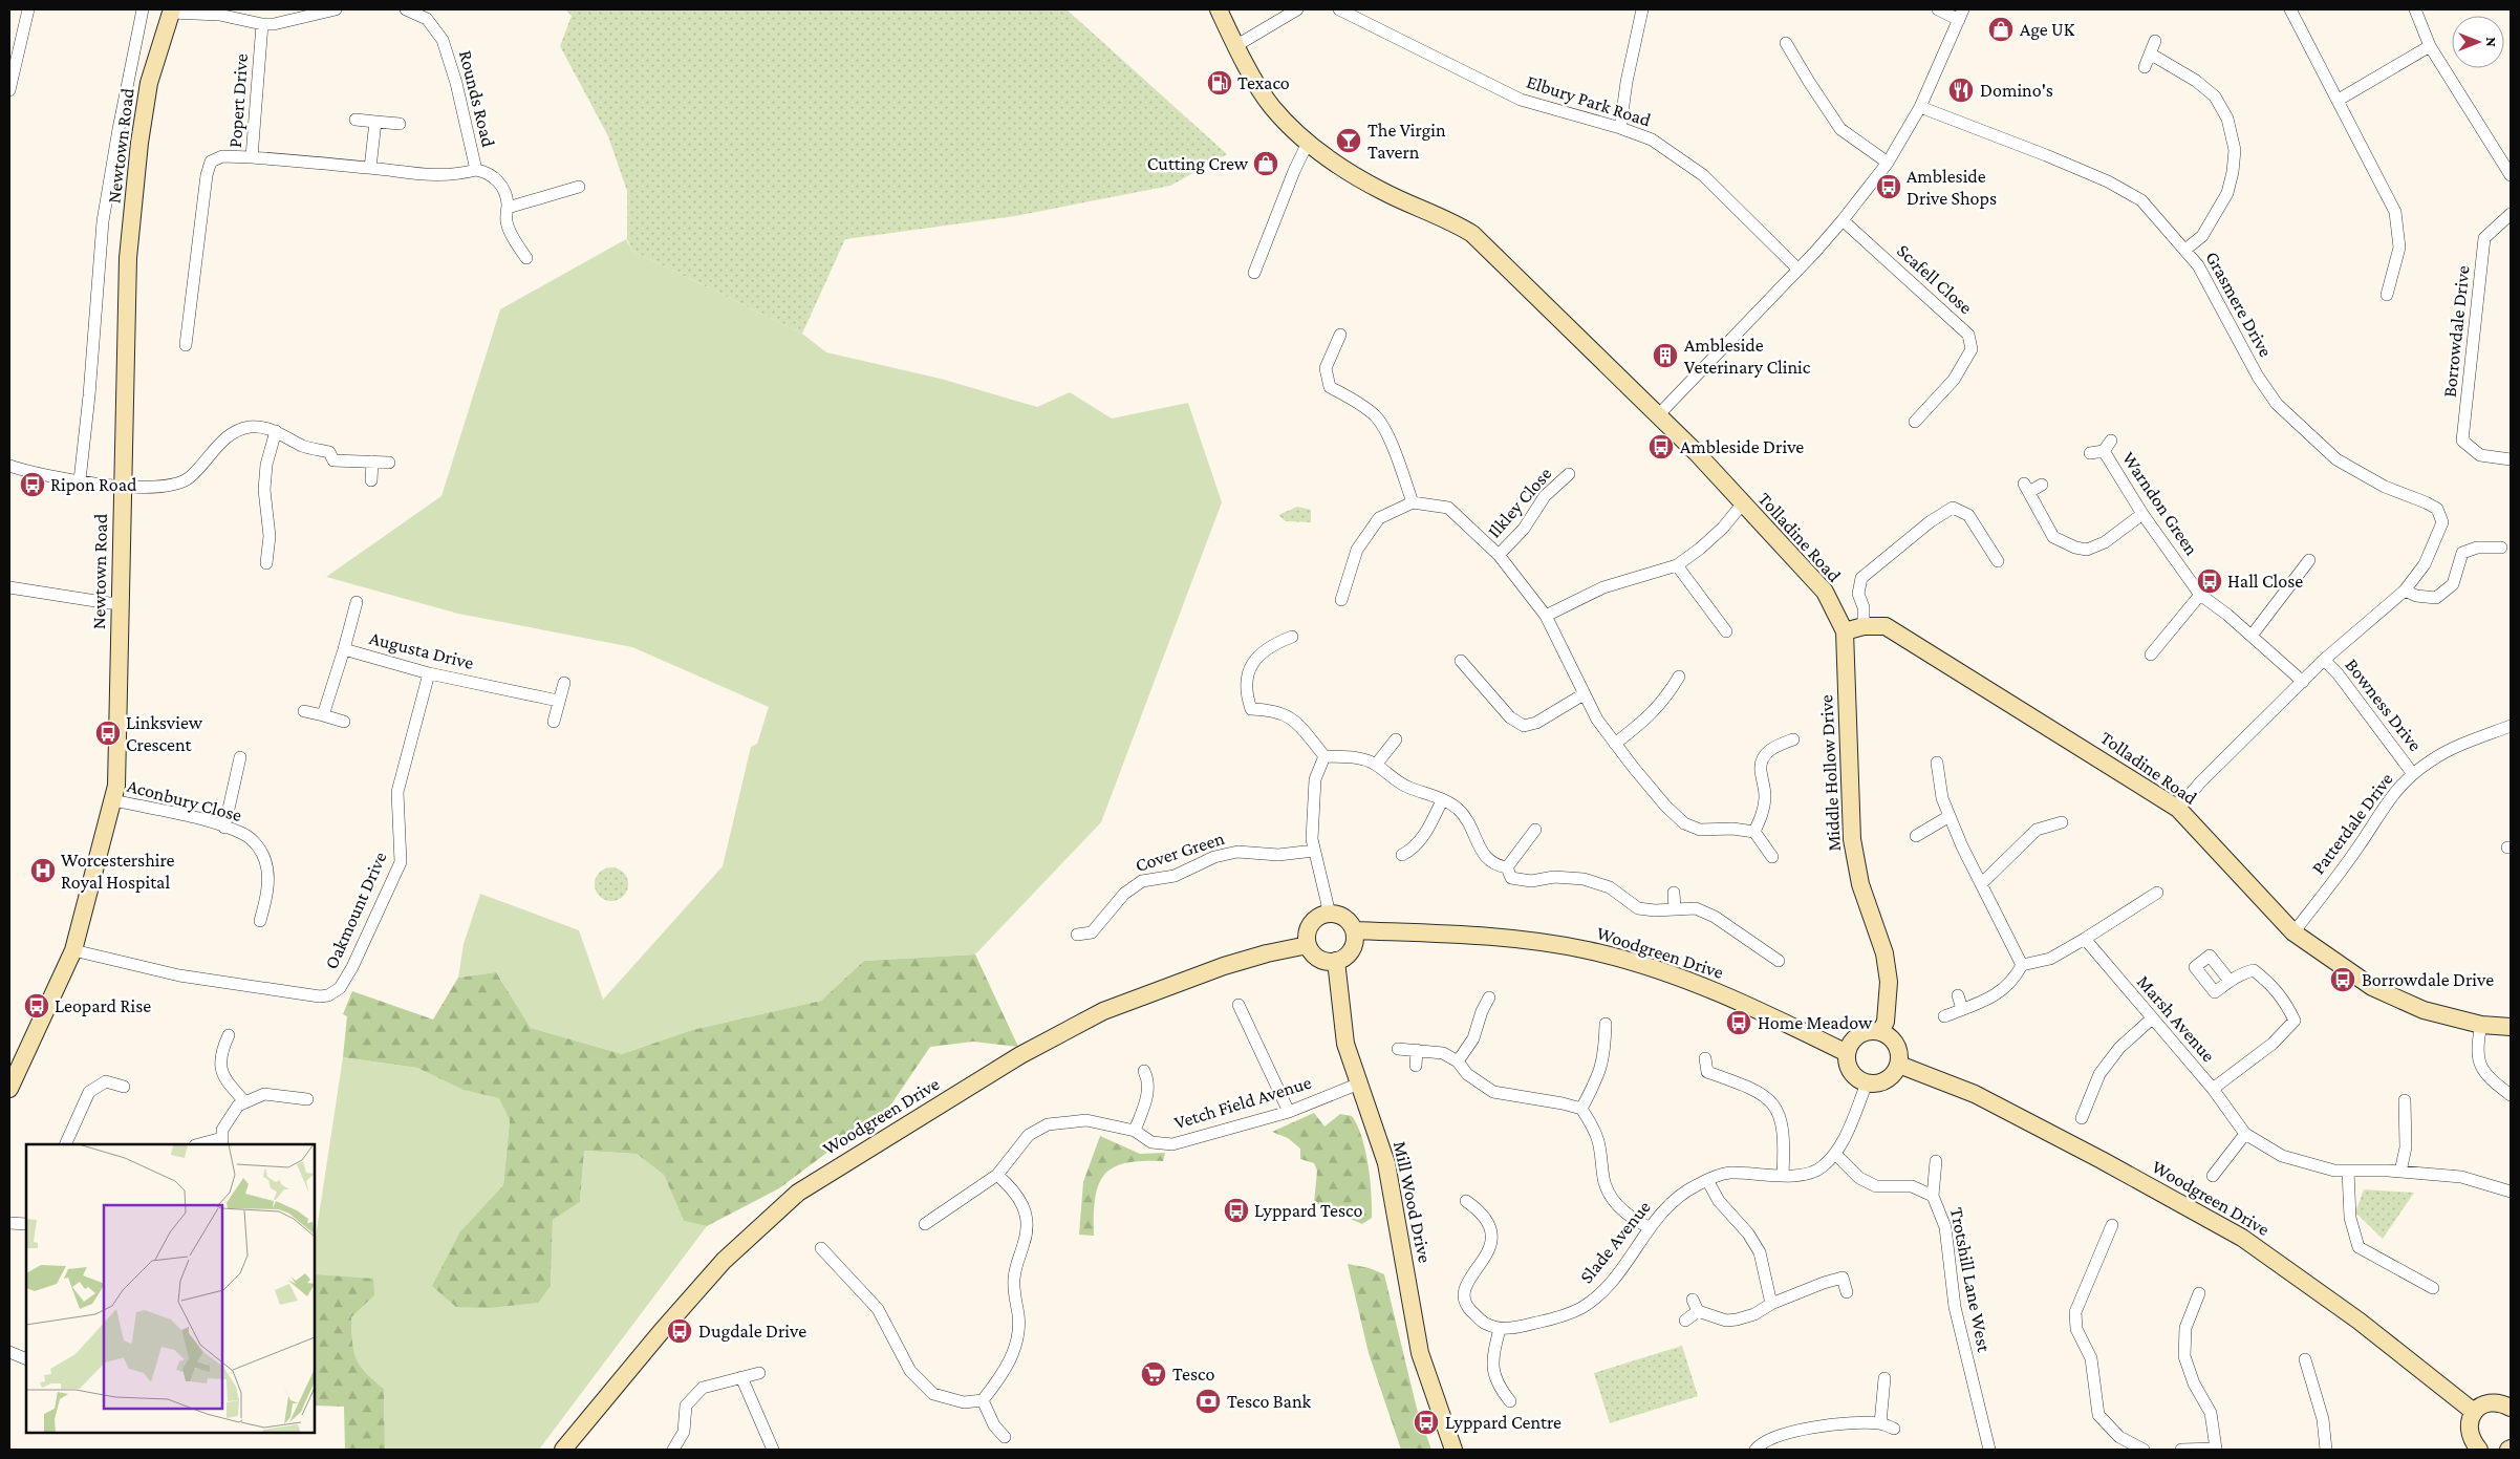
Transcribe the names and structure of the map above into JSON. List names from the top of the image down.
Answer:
{
  "streets": {
    "main road": [
      "Newtown Road",
      "Tolladine Road",
      "Middle Hollow Drive",
      "Woodgreen Drive",
      "Mill Wood Drive"
    ],
    "street": [
      "Rounds Road",
      "Popert Drive",
      "Elbury Park Road",
      "Scafell Close",
      "Grasmere Drive",
      "Borrowdale Drive",
      "Ilkley Close",
      "Warndon Green",
      "Augusta Drive",
      "Bowness Drive",
      "Aconbury Close",
      "Patterdale Drive",
      "Cover Green",
      "Oakmount Drive",
      "Marsh Avenue",
      "Vetch Field Avenue",
      "Slade Avenue",
      "Trotshill Lane West"
    ]
  },
  "crossings": [
    ["Rounds Road", "Popert Drive"],
    ["Newtown Road", "Aconbury Close"],
    ["Newtown Road", "Oakmount Drive"],
    ["Tolladine Road", "Middle Hollow Drive"],
    ["Tolladine Road", "Patterdale Drive"],
    ["Augusta Drive", "Oakmount Drive"],
    ["Bowness Drive", "Patterdale Drive"],
    ["Middle Hollow Drive", "Woodgreen Drive"],
    ["Middle Hollow Drive", "Slade Avenue"],
    ["Woodgreen Drive", "Mill Wood Drive"],
    ["Woodgreen Drive", "Slade Avenue"],
    ["Vetch Field Avenue", "Mill Wood Drive"],
    ["Slade Avenue", "Trotshill Lane West"]
  ],
  "places": {
    "shop": ["Age UK", "Cutting Crew"],
    "fuel station": ["Texaco"],
    "restaurant": ["Domino's"],
    "bar": ["The Virgin Tavern"],
    "bus stop": [
      "Ambleside Drive Shops",
      "Ambleside Drive",
      "Ripon Road",
      "Hall Close",
      "Linksview Crescent",
      "Borrowdale Drive",
      "Leopard Rise",
      "Home Meadow",
      "Lyppard Tesco",
      "Dugdale Drive",
      "Lyppard Centre"
    ],
    "building": ["Ambleside Veterinary Clinic"],
    "hospital": ["Worcestershire Royal Hospital"],
    "supermarket": ["Tesco"],
    "bank": ["Tesco Bank"]
  },
  "north": "right"
}
